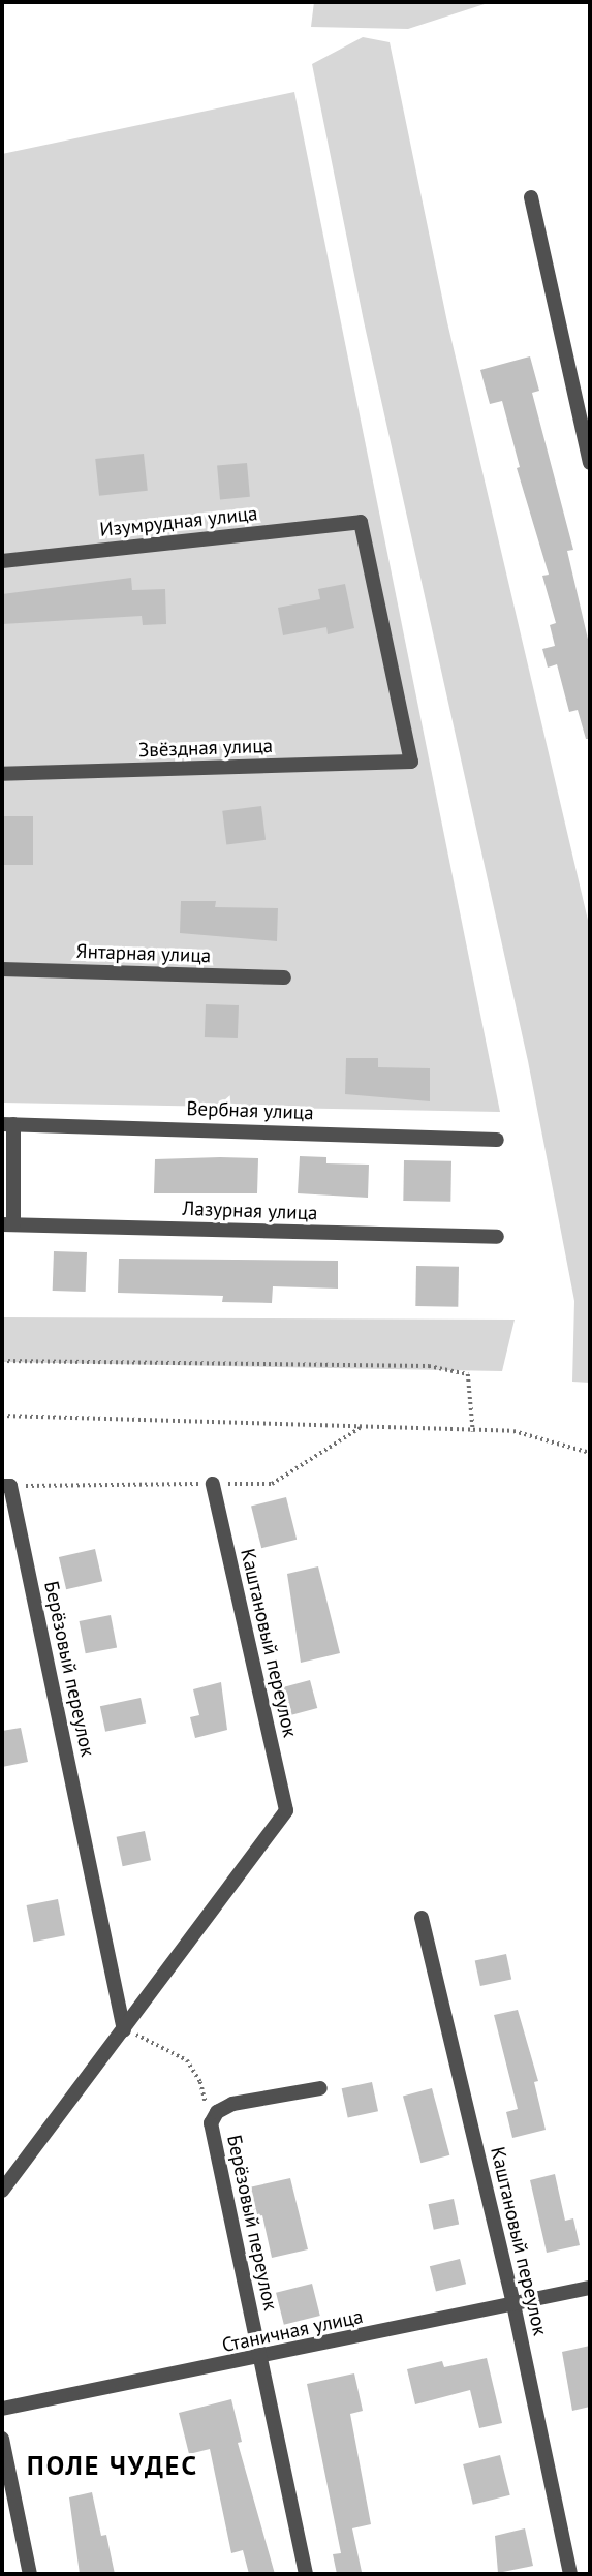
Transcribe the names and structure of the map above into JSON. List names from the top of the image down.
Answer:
{
  "streets": {
    "street": [
      "Изумрудная улица",
      "Звёздная улица",
      "Янтарная улица",
      "Вербная улица",
      "Лазурная улица",
      "Каштановый переулок",
      "Берёзовый переулок",
      "Станичная улица"
    ]
  },
  "crossings": [
    ["Изумрудная улица", "Звёздная улица"],
    ["Каштановый переулок", "Берёзовый переулок"],
    ["Каштановый переулок", "Станичная улица"],
    ["Берёзовый переулок", "Станичная улица"]
  ],
  "districts": ["ПОЛЕ ЧУДЕС"]
}
